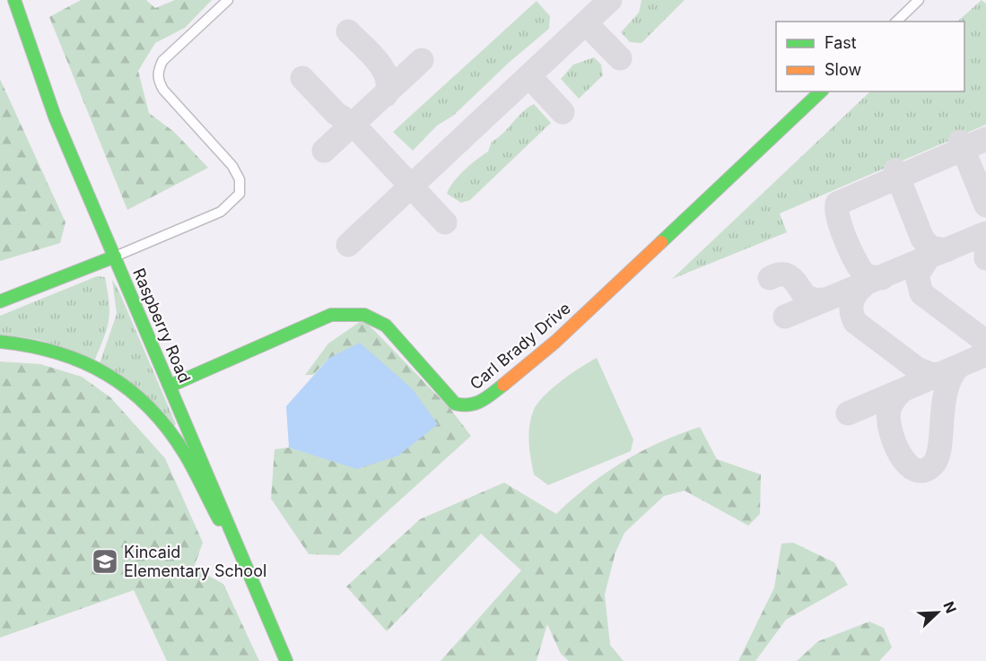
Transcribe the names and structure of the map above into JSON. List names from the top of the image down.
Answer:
{
  "streets": {
    "street": ["Raspberry Road", "Carl Brady Drive"]
  },
  "crossings": [
    ["Raspberry Road", "Carl Brady Drive"]
  ],
  "places": {
    "school or university": ["Kincaid Elementary School"]
  },
  "legend": ["Fast", "Slow"],
  "north": "top right"
}
